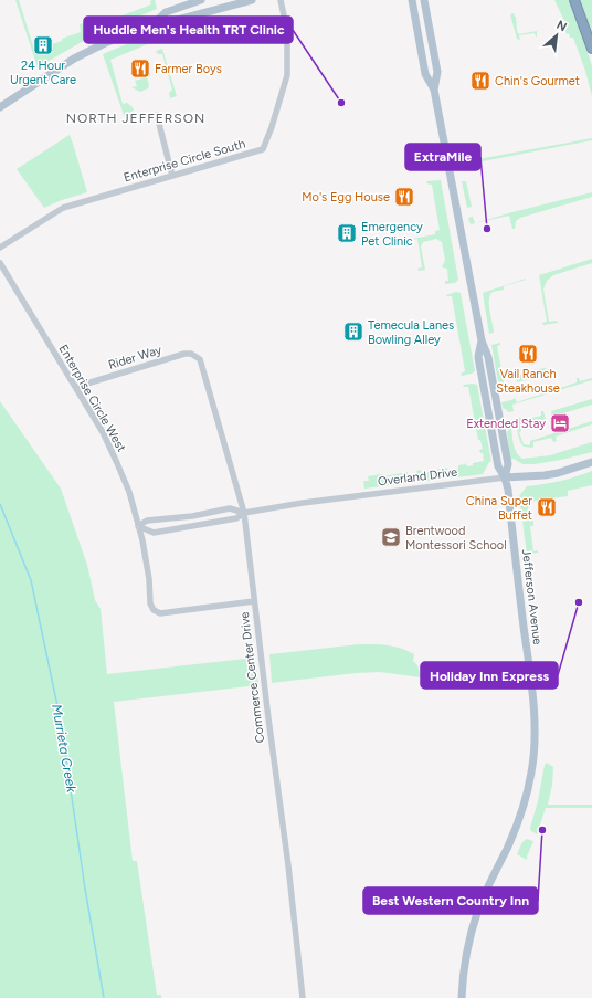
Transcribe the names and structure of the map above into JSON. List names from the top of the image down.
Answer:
{
  "streets": {
    "main road": ["Overland Drive", "Jefferson Avenue"],
    "street": [
      "Enterprise Circle South",
      "Rider Way",
      "Enterprise Circle West",
      "Commerce Center Drive"
    ]
  },
  "crossings": [
    ["Rider Way", "Enterprise Circle West"],
    ["Rider Way", "Commerce Center Drive"],
    ["Enterprise Circle West", "Overland Drive"],
    ["Enterprise Circle West", "Commerce Center Drive"],
    ["Overland Drive", "Jefferson Avenue"],
    ["Overland Drive", "Commerce Center Drive"]
  ],
  "districts": ["NORTH JEFFERSON"],
  "water": ["Murrieta Creek"],
  "places": {
    "building": ["24 Hour Urgent Care", "Emergency Pet Clinic", "Temecula Lanes Bowling Alley"],
    "restaurant": [
      "Farmer Boys",
      "Chin's Gourmet",
      "Mo's Egg House",
      "Vail Ranch Steakhouse",
      "China Super Buffet"
    ],
    "other": [
      "Huddle Men's Health TRT Clinic",
      "ExtraMile",
      "Holiday Inn Express",
      "Best Western Country Inn"
    ],
    "hotel": ["Extended Stay"],
    "school or university": ["Brentwood Montessori School"]
  },
  "north": "top right"
}
